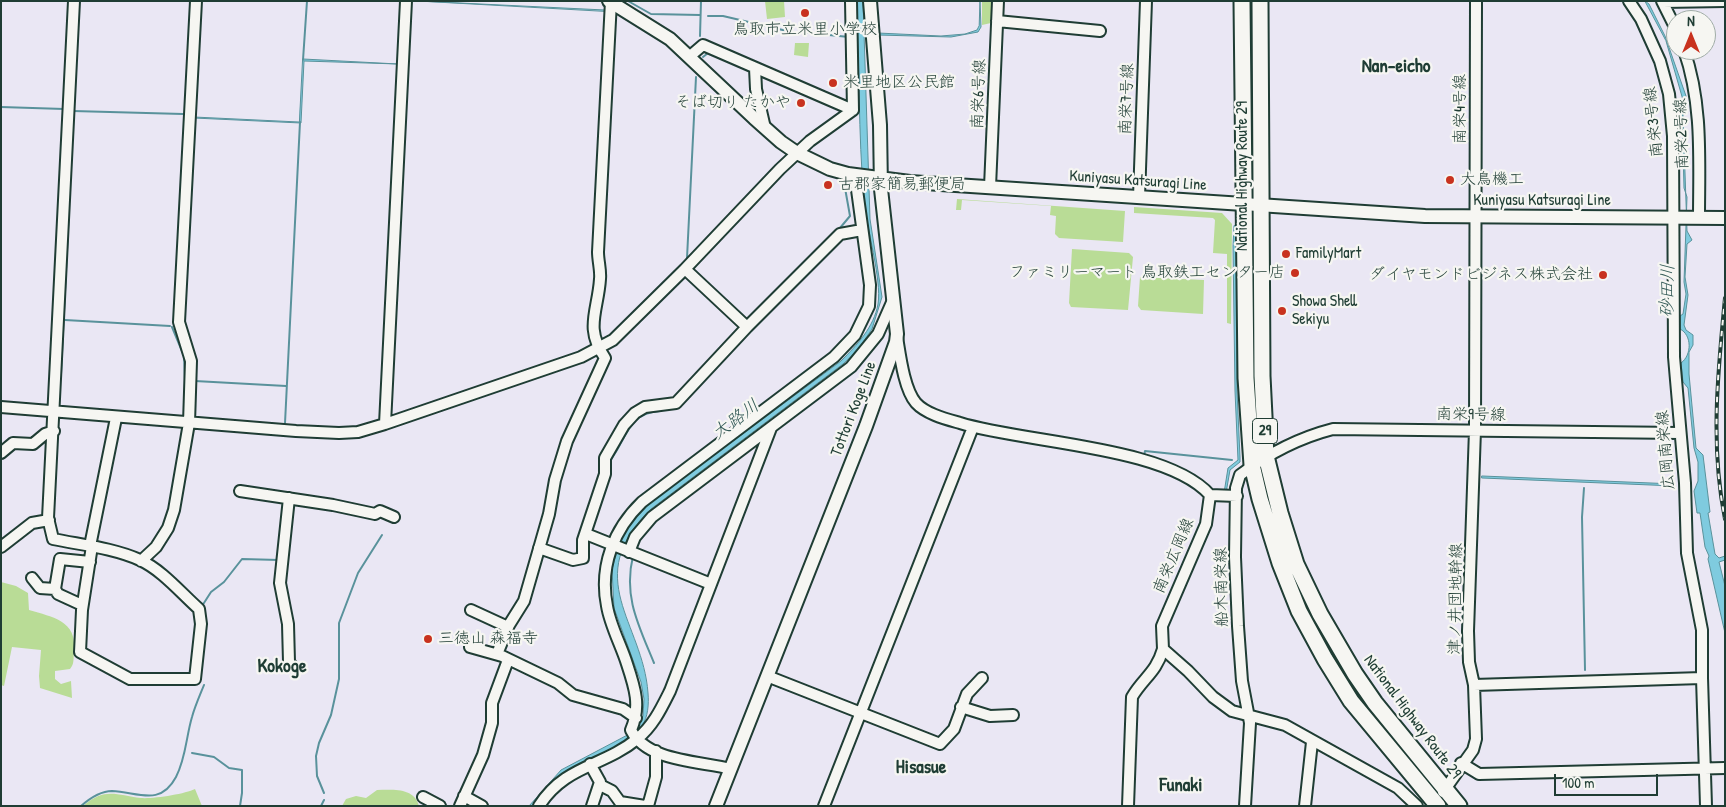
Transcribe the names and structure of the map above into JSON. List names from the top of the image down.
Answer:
{
  "streets": {
    "highway": ["National Highway Route 29", "29"],
    "main road": ["Kuniyasu Katsuragi Line", "Tottori Koge Line"],
    "street": [
      "南栄6号線",
      "南栄7号線",
      "南栄4号線",
      "南栄3号線",
      "南栄2号線",
      "南栄9号線",
      "広岡南栄線",
      "南栄広岡線",
      "船木南栄線",
      "津ノ井団地幹線"
    ]
  },
  "crossings": [
    ["南栄6号線", "Kuniyasu Katsuragi Line"],
    ["南栄7号線", "Kuniyasu Katsuragi Line"],
    ["南栄4号線", "Kuniyasu Katsuragi Line"],
    ["南栄4号線", "津ノ井団地幹線"],
    ["南栄3号線", "Kuniyasu Katsuragi Line"],
    ["南栄3号線", "広岡南栄線"],
    ["南栄2号線", "Kuniyasu Katsuragi Line"],
    ["National Highway Route 29", "Kuniyasu Katsuragi Line"],
    ["National Highway Route 29", "南栄9号線"],
    ["National Highway Route 29", "船木南栄線"],
    ["National Highway Route 29", "津ノ井団地幹線"],
    ["Kuniyasu Katsuragi Line", "Tottori Koge Line"],
    ["Kuniyasu Katsuragi Line", "広岡南栄線"],
    ["Kuniyasu Katsuragi Line", "津ノ井団地幹線"],
    ["南栄9号線", "広岡南栄線"],
    ["南栄9号線", "船木南栄線"],
    ["南栄9号線", "津ノ井団地幹線"]
  ],
  "districts": [
    "Nan-eicho",
    "Kokoge",
    "Hisasue",
    "Funaki"
  ],
  "water": ["砂田川", "大路川"],
  "places": [
    "鳥取市立米里小学校",
    "米里地区公民館",
    "そば切り たかや",
    "大鳥機工",
    "古郡家簡易郵便局",
    "FamilyMart",
    "ファミリーマート 鳥取鉄工センター店",
    "ダイヤモンドビジネス株式会社",
    "Showa Shell Sekiyu",
    "三徳山 森福寺"
  ],
  "scale_bar": "100 m",
  "north": "top"
}
